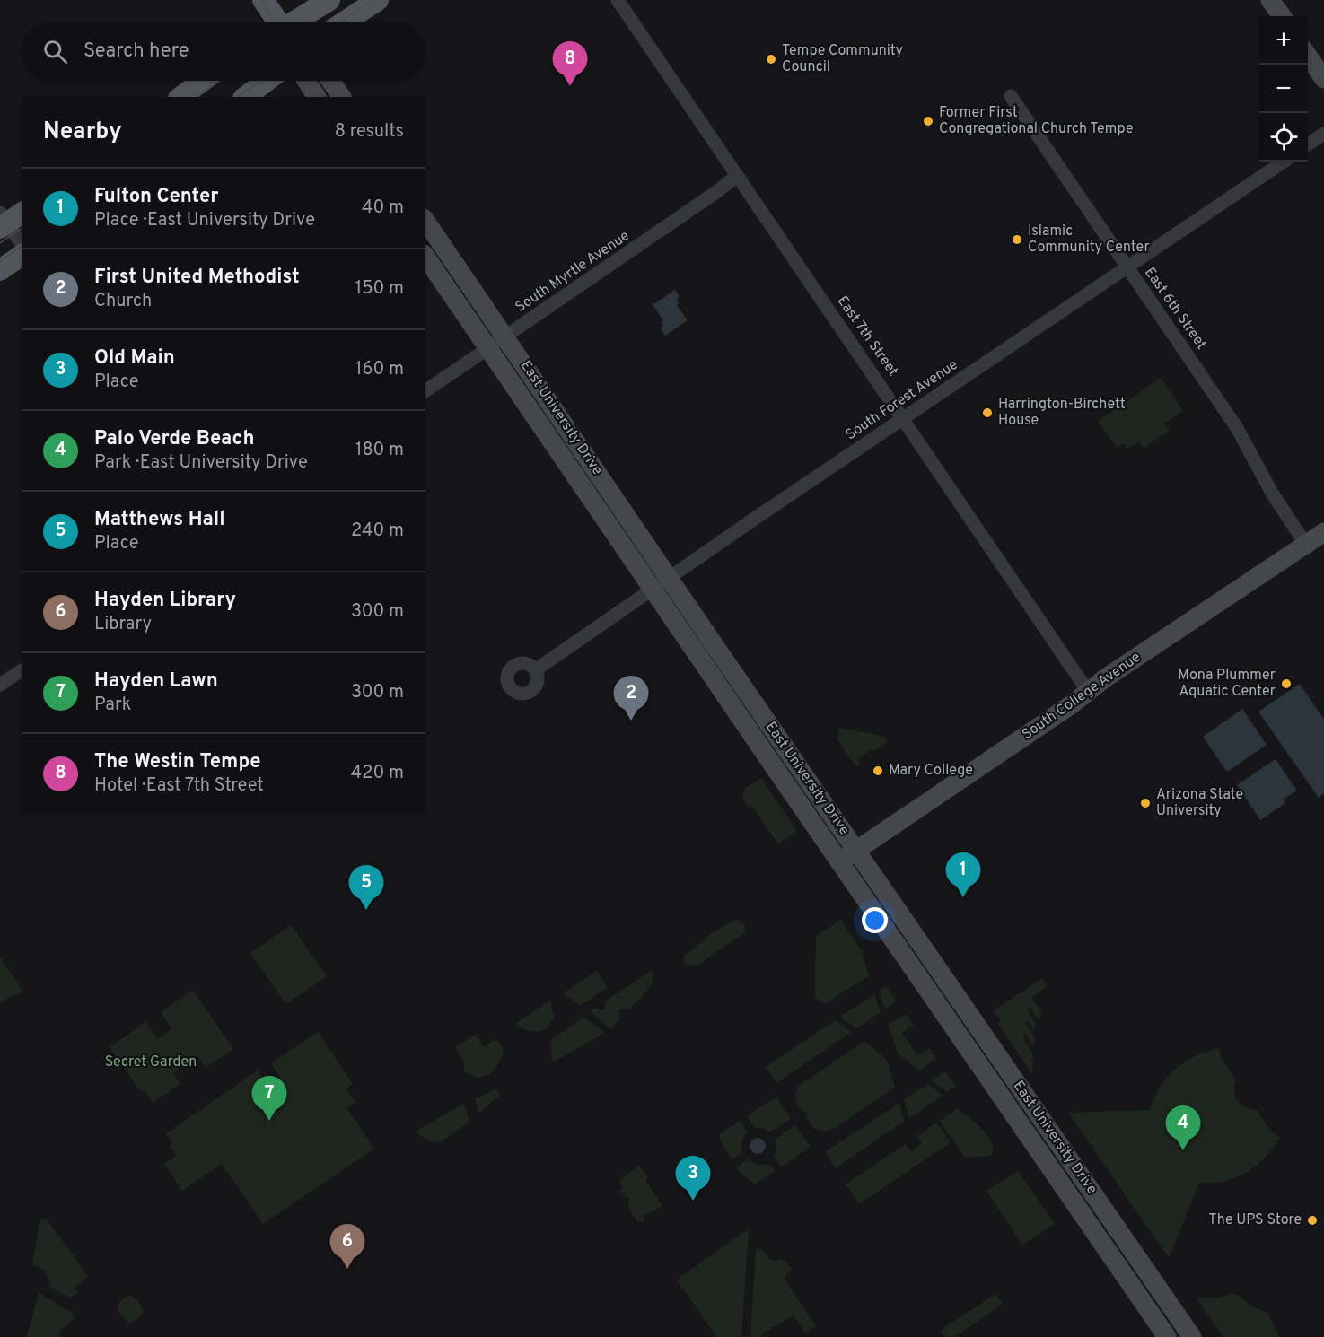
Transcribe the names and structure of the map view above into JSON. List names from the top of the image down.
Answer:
{
  "streets": {
    "main road": ["East University Drive", "South College Avenue"],
    "street": [
      "South Myrtle Avenue",
      "East 6th Street",
      "East 7th Street",
      "South Forest Avenue"
    ]
  },
  "crossings": [
    ["South Myrtle Avenue", "East 7th Street"],
    ["South Myrtle Avenue", "East University Drive"],
    ["East 6th Street", "South Forest Avenue"],
    ["East 6th Street", "South College Avenue"],
    ["East 7th Street", "South Forest Avenue"],
    ["East 7th Street", "South College Avenue"],
    ["South Forest Avenue", "East University Drive"],
    ["East University Drive", "South College Avenue"]
  ],
  "parks": ["Secret Garden"],
  "places": [
    "Tempe Community Council",
    "Former First Congregational Church Tempe",
    "Islamic Community Center",
    "Harrington-Birchett House",
    "Mona Plummer Aquatic Center",
    "Mary College",
    "Arizona State University",
    "The UPS Store"
  ],
  "page": {
    "map_buttons": ["+", "−"],
    "search": "Search here",
    "pins": [
      "8",
      "2",
      "1",
      "5",
      "7",
      "4",
      "3",
      "6"
    ],
    "heading": ["Nearby", "8 results"],
    "list": [
      {
        "mark": "1",
        "name": "Fulton Center",
        "note": "Place · East University Drive",
        "value": "40 m"
      },
      {
        "mark": "2",
        "name": "First United Methodist",
        "note": "Church",
        "value": "150 m"
      },
      {
        "mark": "3",
        "name": "Old Main",
        "note": "Place",
        "value": "160 m"
      },
      {
        "mark": "4",
        "name": "Palo Verde Beach",
        "note": "Park · East University Drive",
        "value": "180 m"
      },
      {
        "mark": "5",
        "name": "Matthews Hall",
        "note": "Place",
        "value": "240 m"
      },
      {
        "mark": "6",
        "name": "Hayden Library",
        "note": "Library",
        "value": "300 m"
      },
      {
        "mark": "7",
        "name": "Hayden Lawn",
        "note": "Park",
        "value": "300 m"
      },
      {
        "mark": "8",
        "name": "The Westin Tempe",
        "note": "Hotel · East 7th Street",
        "value": "420 m"
      }
    ]
  }
}
